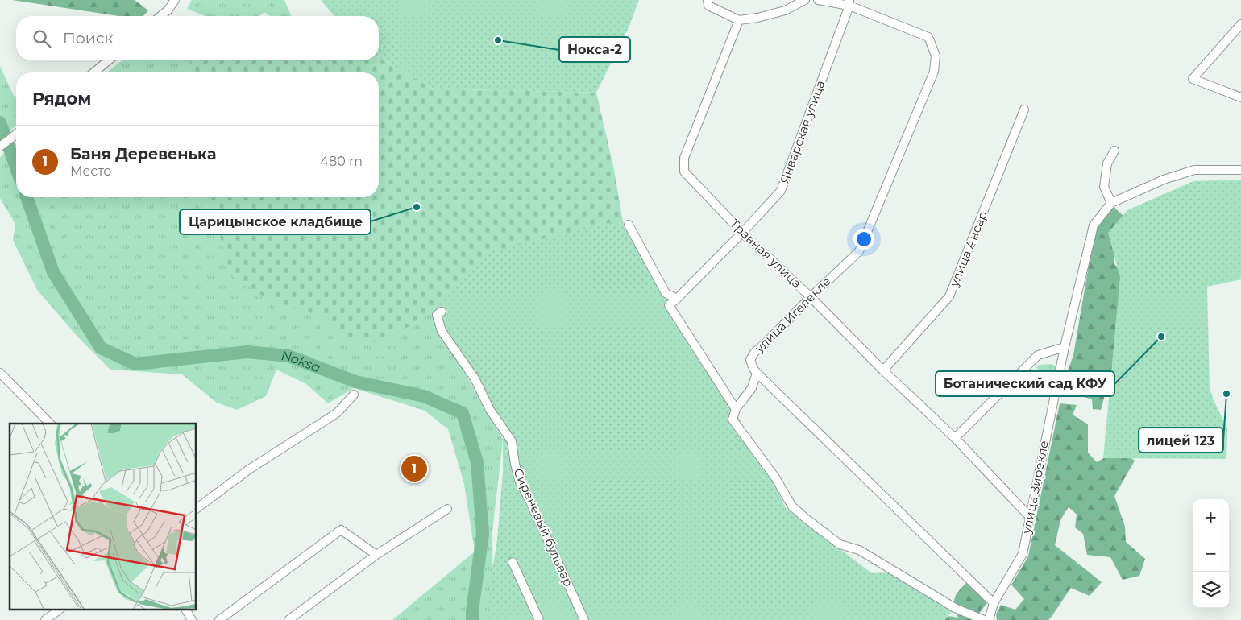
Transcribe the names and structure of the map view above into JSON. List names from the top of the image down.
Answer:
{
  "streets": {
    "street": [
      "Январская улица",
      "улица Ансар",
      "Травная улица",
      "улица Игелекле",
      "улица Зирекле",
      "Сиреневый бульвар"
    ]
  },
  "crossings": [
    ["Январская улица", "Травная улица"],
    ["Январская улица", "улица Игелекле"],
    ["улица Ансар", "Травная улица"],
    ["Травная улица", "улица Игелекле"],
    ["Травная улица", "улица Зирекле"]
  ],
  "water": ["Noksa"],
  "places": [
    "Нокса-2",
    "Царицынское кладбище",
    "Ботанический сад КФУ",
    "лицей 123"
  ],
  "page": {
    "search": "Поиск",
    "heading": "Рядом",
    "list": [
      {
        "mark": "1",
        "name": "Баня Деревенька",
        "note": "Место",
        "value": "480 m"
      }
    ],
    "pins": "1",
    "map_buttons": ["+", "−"]
  }
}
